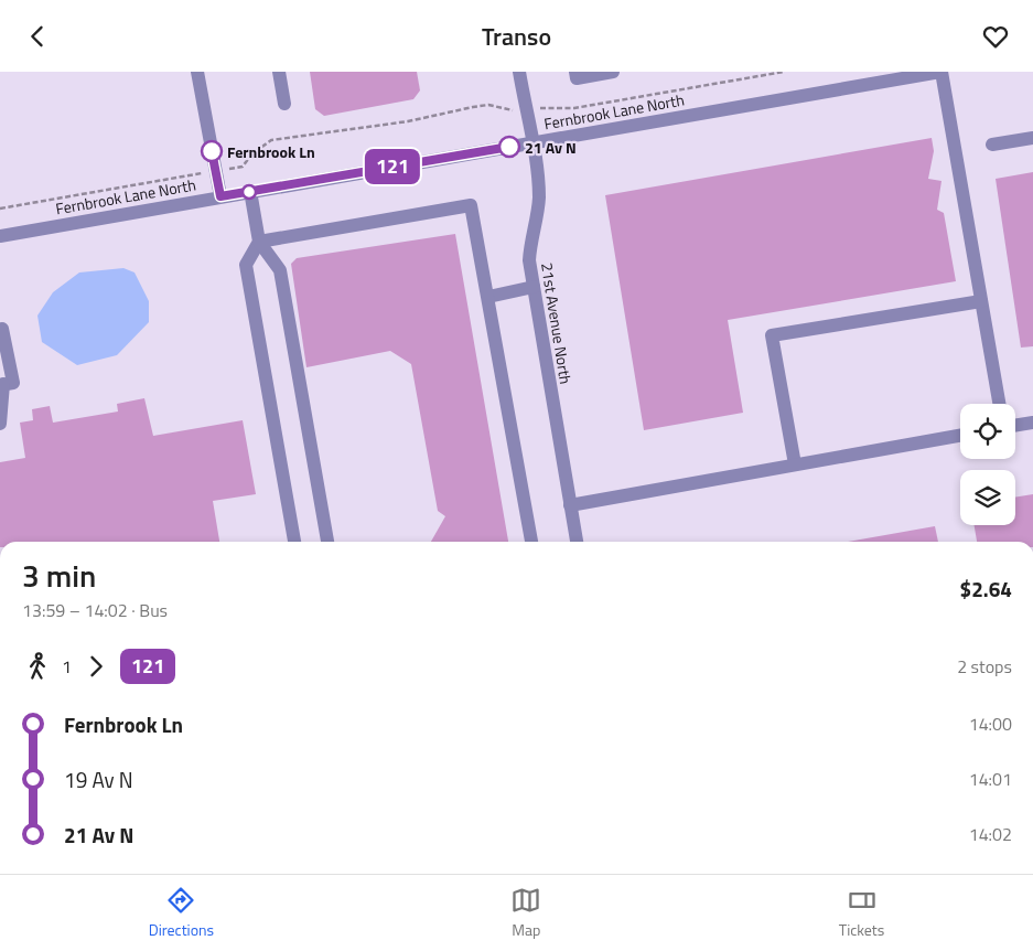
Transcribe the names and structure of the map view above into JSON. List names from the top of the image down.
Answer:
{
  "streets": {
    "street": ["Fernbrook Lane North", "21st Avenue North"]
  },
  "crossings": [
    ["Fernbrook Lane North", "21st Avenue North"]
  ],
  "places": ["21 Av N", "Fernbrook Ln"],
  "lines": ["bus line 121"],
  "page": {
    "header": "Transo",
    "on_map": "121",
    "heading": ["3 min", "13:59 – 14:02 · Bus", "$2.64"],
    "legs": ["1", "121", "2 stops"],
    "list": [
      {
        "name": "Fernbrook Ln",
        "value": "14:00"
      },
      {
        "name": "19 Av N",
        "value": "14:01"
      },
      {
        "name": "21 Av N",
        "value": "14:02"
      }
    ],
    "tabs": ["Directions", "Map", "Tickets"]
  }
}
